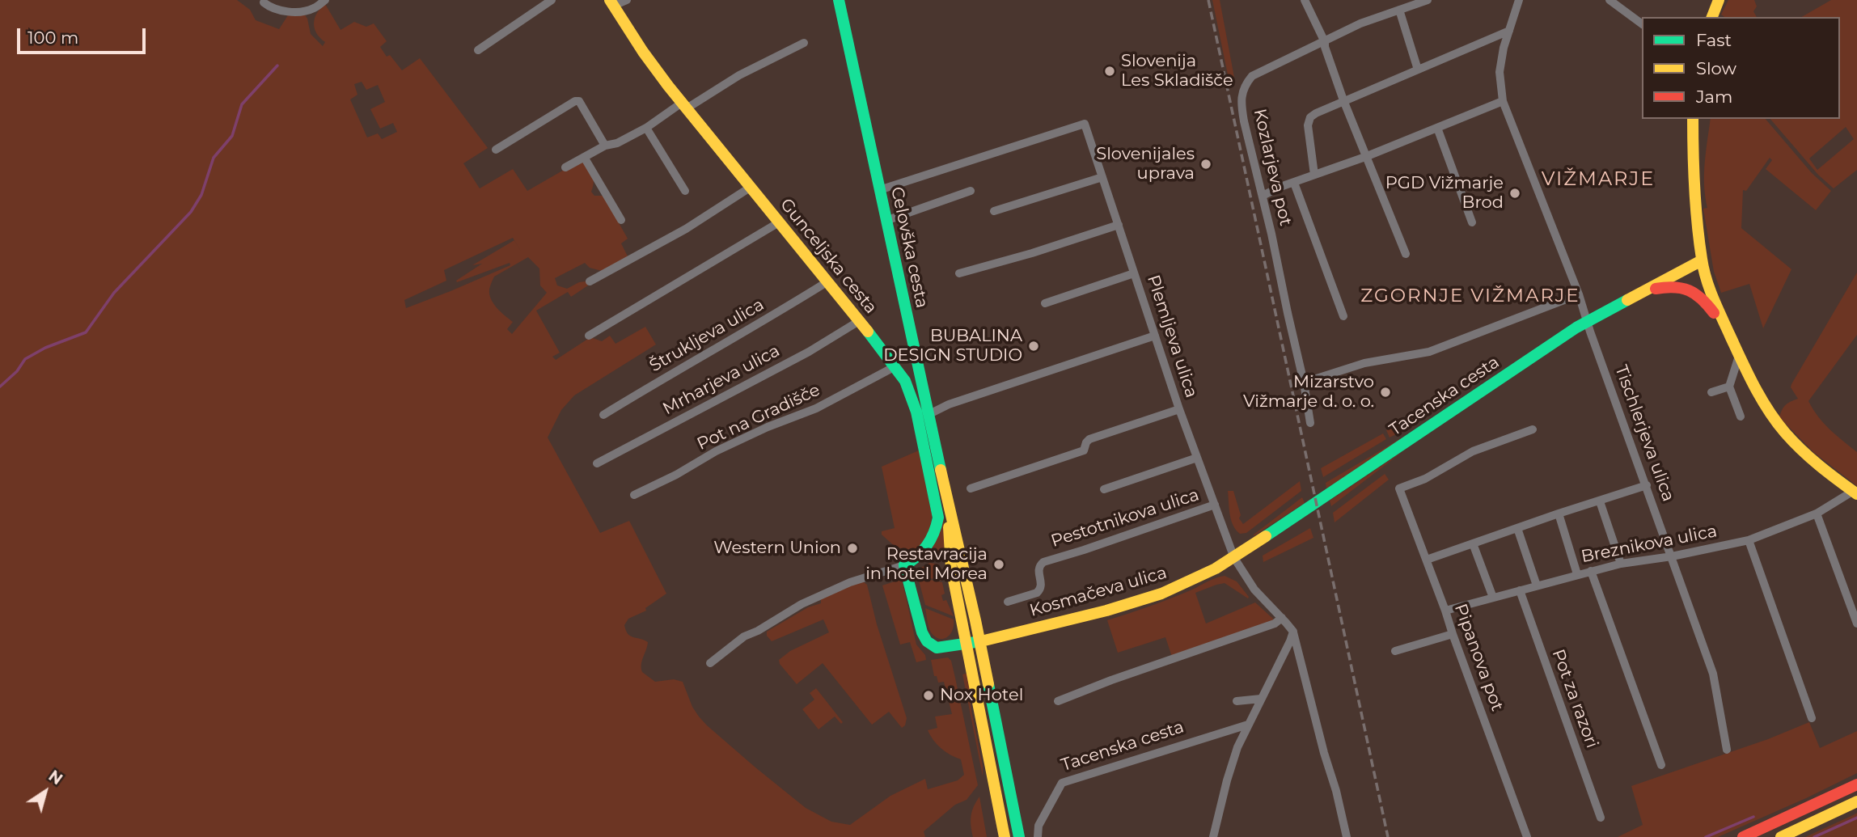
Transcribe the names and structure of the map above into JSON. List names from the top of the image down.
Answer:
{
  "streets": {
    "main road": [
      "Celovška cesta",
      "Gunceljska cesta",
      "Tacenska cesta",
      "Kosmačeva ulica"
    ],
    "street": [
      "Kozlarjeva pot",
      "Štrukljeva ulica",
      "Plemljeva ulica",
      "Mrharjeva ulica",
      "Pot na Gradišče",
      "Tischlerjeva ulica",
      "Pestotnikova ulica",
      "Breznikova ulica",
      "Pipanova pot",
      "Pot za razori"
    ]
  },
  "crossings": [
    ["Celovška cesta", "Plemljeva ulica"],
    ["Celovška cesta", "Kosmačeva ulica"],
    ["Gunceljska cesta", "Štrukljeva ulica"],
    ["Gunceljska cesta", "Mrharjeva ulica"],
    ["Gunceljska cesta", "Pot na Gradišče"],
    ["Plemljeva ulica", "Tacenska cesta"],
    ["Plemljeva ulica", "Pestotnikova ulica"],
    ["Plemljeva ulica", "Kosmačeva ulica"],
    ["Tacenska cesta", "Tischlerjeva ulica"],
    ["Tacenska cesta", "Kosmačeva ulica"],
    ["Tischlerjeva ulica", "Breznikova ulica"],
    ["Breznikova ulica", "Pipanova pot"],
    ["Breznikova ulica", "Pot za razori"]
  ],
  "districts": ["VIŽMARJE", "ZGORNJE VIŽMARJE"],
  "places": [
    "Slovenija Les Skladišče",
    "Slovenijales uprava",
    "PGD Vižmarje Brod",
    "BUBALINA DESIGN STUDIO",
    "Mizarstvo Vižmarje d. o. o.",
    "Western Union",
    "Restavracija in hotel Morea",
    "Nox Hotel"
  ],
  "legend": ["Fast", "Slow", "Jam"],
  "scale_bar": "100 m",
  "north": "top right"
}
